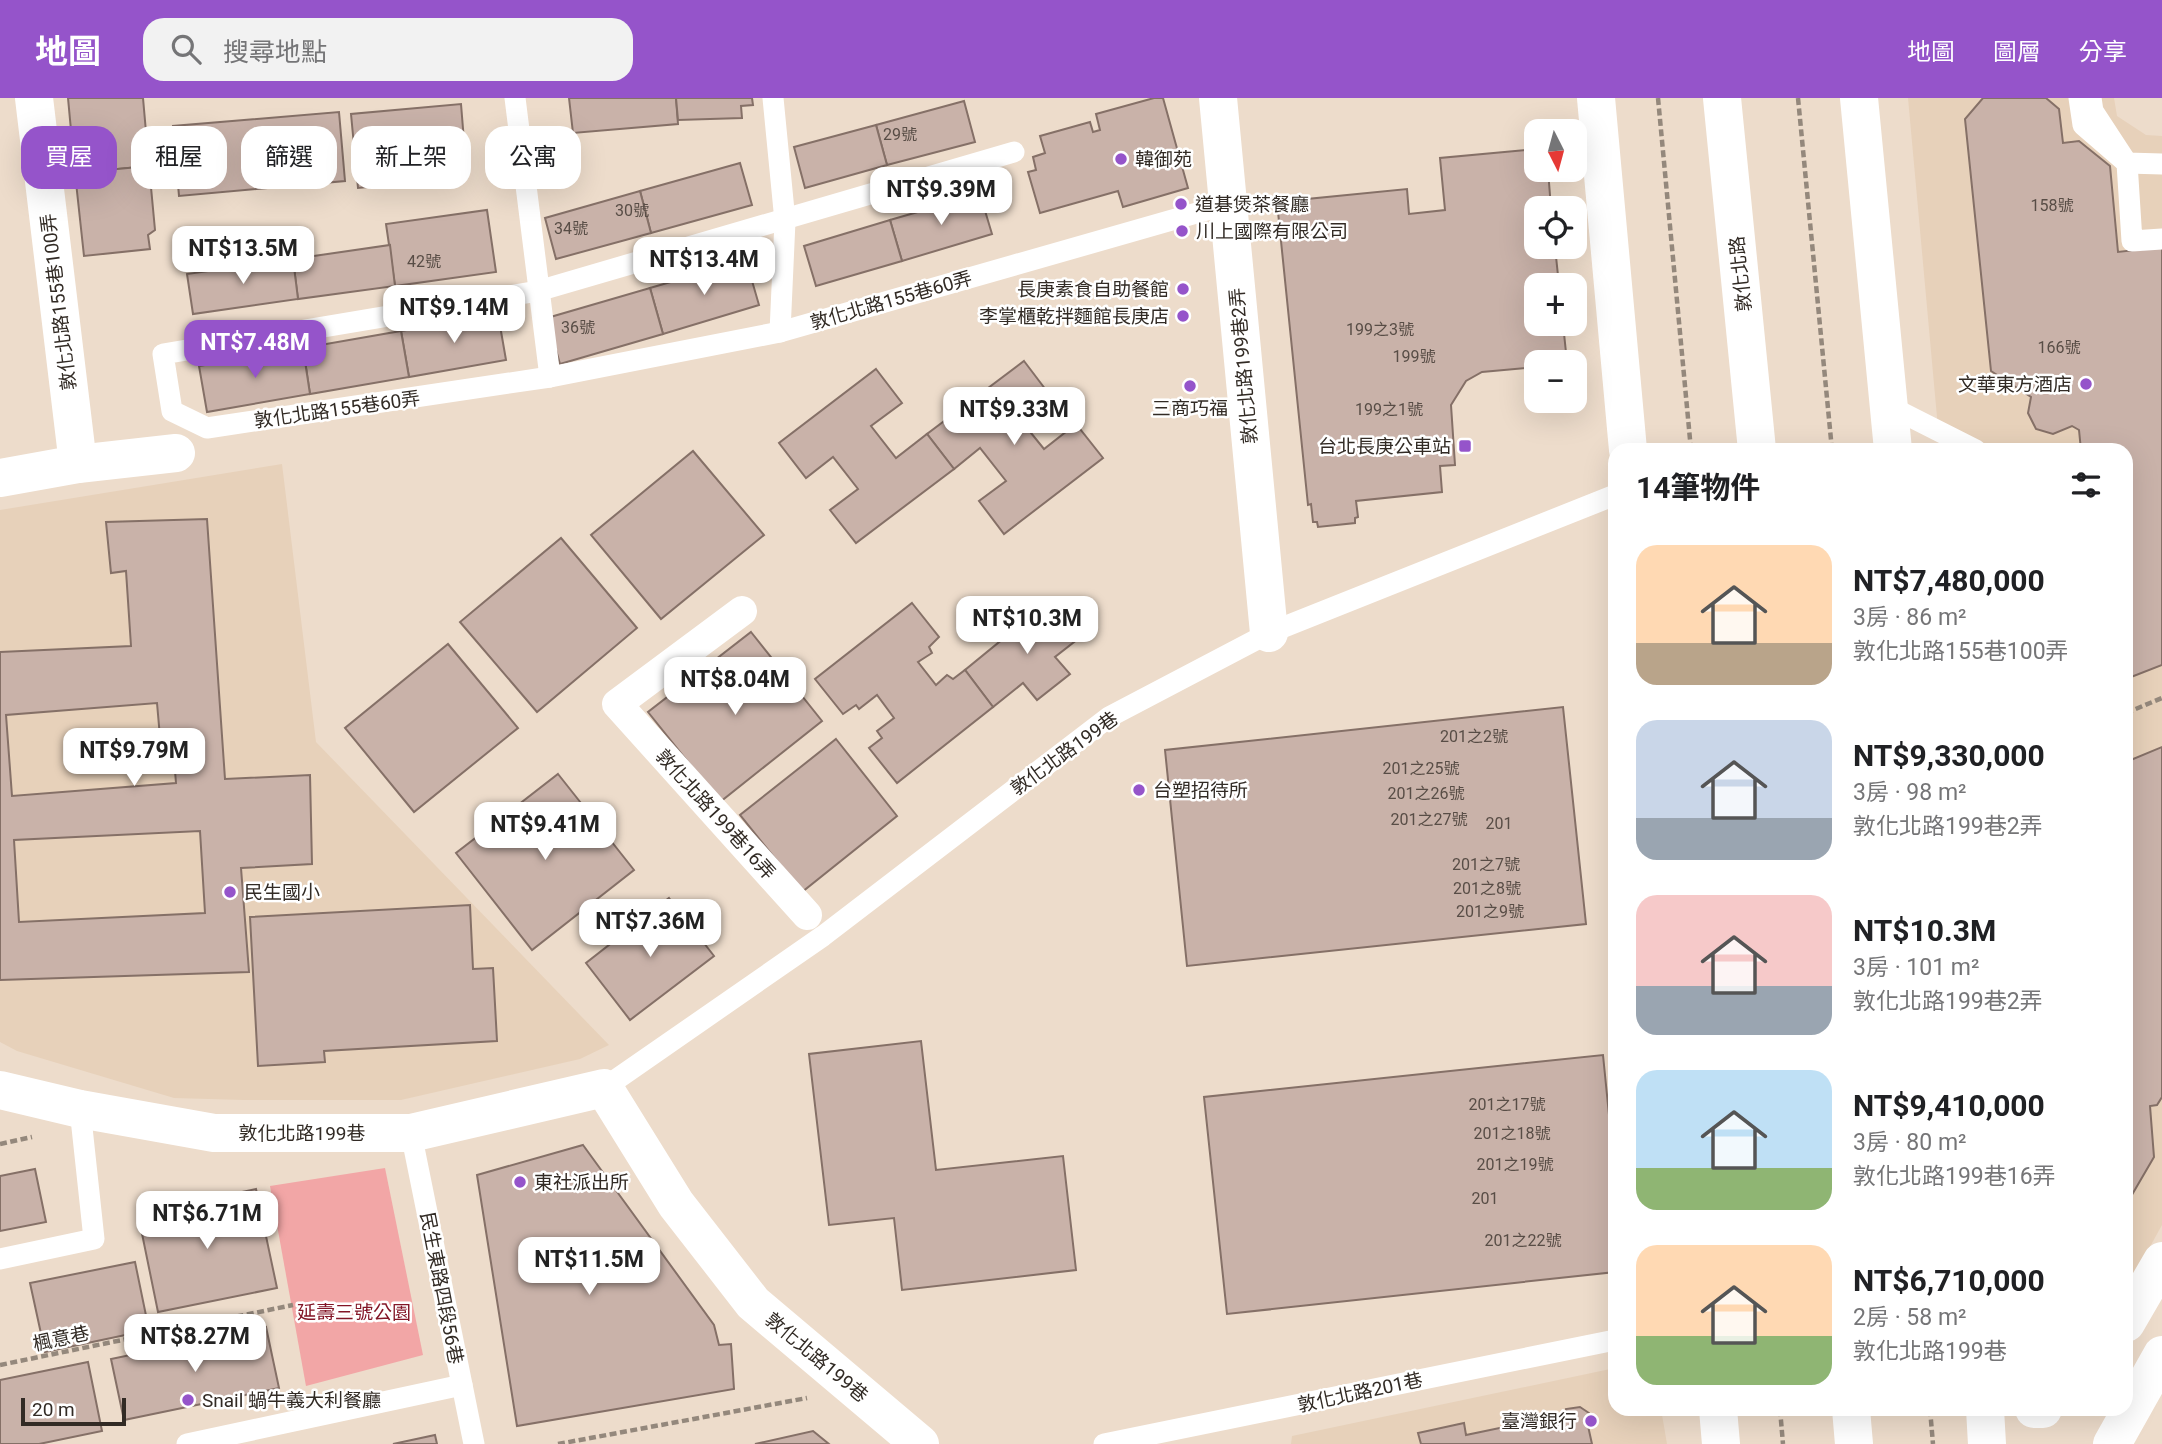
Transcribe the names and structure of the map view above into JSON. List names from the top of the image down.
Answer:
{
  "streets": {
    "street": [
      "敦化北路",
      "敦化北路155巷100弄",
      "敦化北路199巷2弄",
      "敦化北路199巷",
      "敦化北路199巷16弄"
    ],
    "lane": ["敦化北路155巷60弄", "民生東路四段56巷", "敦化北路201巷"],
    "path": ["楓意巷"]
  },
  "crossings": [
    ["敦化北路155巷60弄", "敦化北路199巷2弄"],
    ["敦化北路199巷2弄", "敦化北路199巷"],
    ["敦化北路199巷", "民生東路四段56巷"]
  ],
  "parks": ["延壽三號公園"],
  "places": {
    "other": [
      "韓御苑",
      "道碁煲茶餐廳",
      "川上國際有限公司",
      "長庚素食自助餐館",
      "李掌櫃乾拌麵館長庚店",
      "文華東方酒店",
      "三商巧福",
      "台塑招待所",
      "民生國小",
      "東社派出所",
      "Snail 蝸牛義大利餐廳",
      "臺灣銀行"
    ],
    "transit": ["台北長庚公車站"]
  },
  "house_numbers": [
    "29號",
    "158號",
    "30號",
    "34號",
    "42號",
    "36號",
    "199之3號",
    "166號",
    "199號",
    "199之1號",
    "201之2號",
    "201之25號",
    "201之26號",
    "201之27號",
    "201",
    "201之7號",
    "201之8號",
    "201之9號",
    "201之17號",
    "201之18號",
    "201之19號",
    "201",
    "201之22號"
  ],
  "scale_bar": "20 m",
  "north": "bottom",
  "page": {
    "header": "地圖",
    "search": "搜尋地點",
    "nav": ["地圖", "圖層", "分享"],
    "map_buttons": ["+", "−"],
    "chip": [
      "買屋",
      "租屋",
      "篩選",
      "新上架",
      "公寓"
    ],
    "price": [
      "NT$9.39M",
      "NT$13.5M",
      "NT$13.4M",
      "NT$9.14M",
      "NT$7.48M",
      "NT$9.33M",
      "NT$10.3M",
      "NT$8.04M",
      "NT$9.79M",
      "NT$9.41M",
      "NT$7.36M",
      "NT$6.71M",
      "NT$11.5M",
      "NT$8.27M"
    ],
    "heading": "14筆物件",
    "list": [
      {
        "name": "NT$7,480,000",
        "note": "3房 · 86 m² · 敦化北路155巷100弄"
      },
      {
        "name": "NT$9,330,000",
        "note": "3房 · 98 m² · 敦化北路199巷2弄"
      },
      {
        "name": "NT$10.3M",
        "note": "3房 · 101 m² · 敦化北路199巷2弄"
      },
      {
        "name": "NT$9,410,000",
        "note": "3房 · 80 m² · 敦化北路199巷16弄"
      },
      {
        "name": "NT$6,710,000",
        "note": "2房 · 58 m² · 敦化北路199巷"
      }
    ],
    "scale": "20 m"
  }
}
